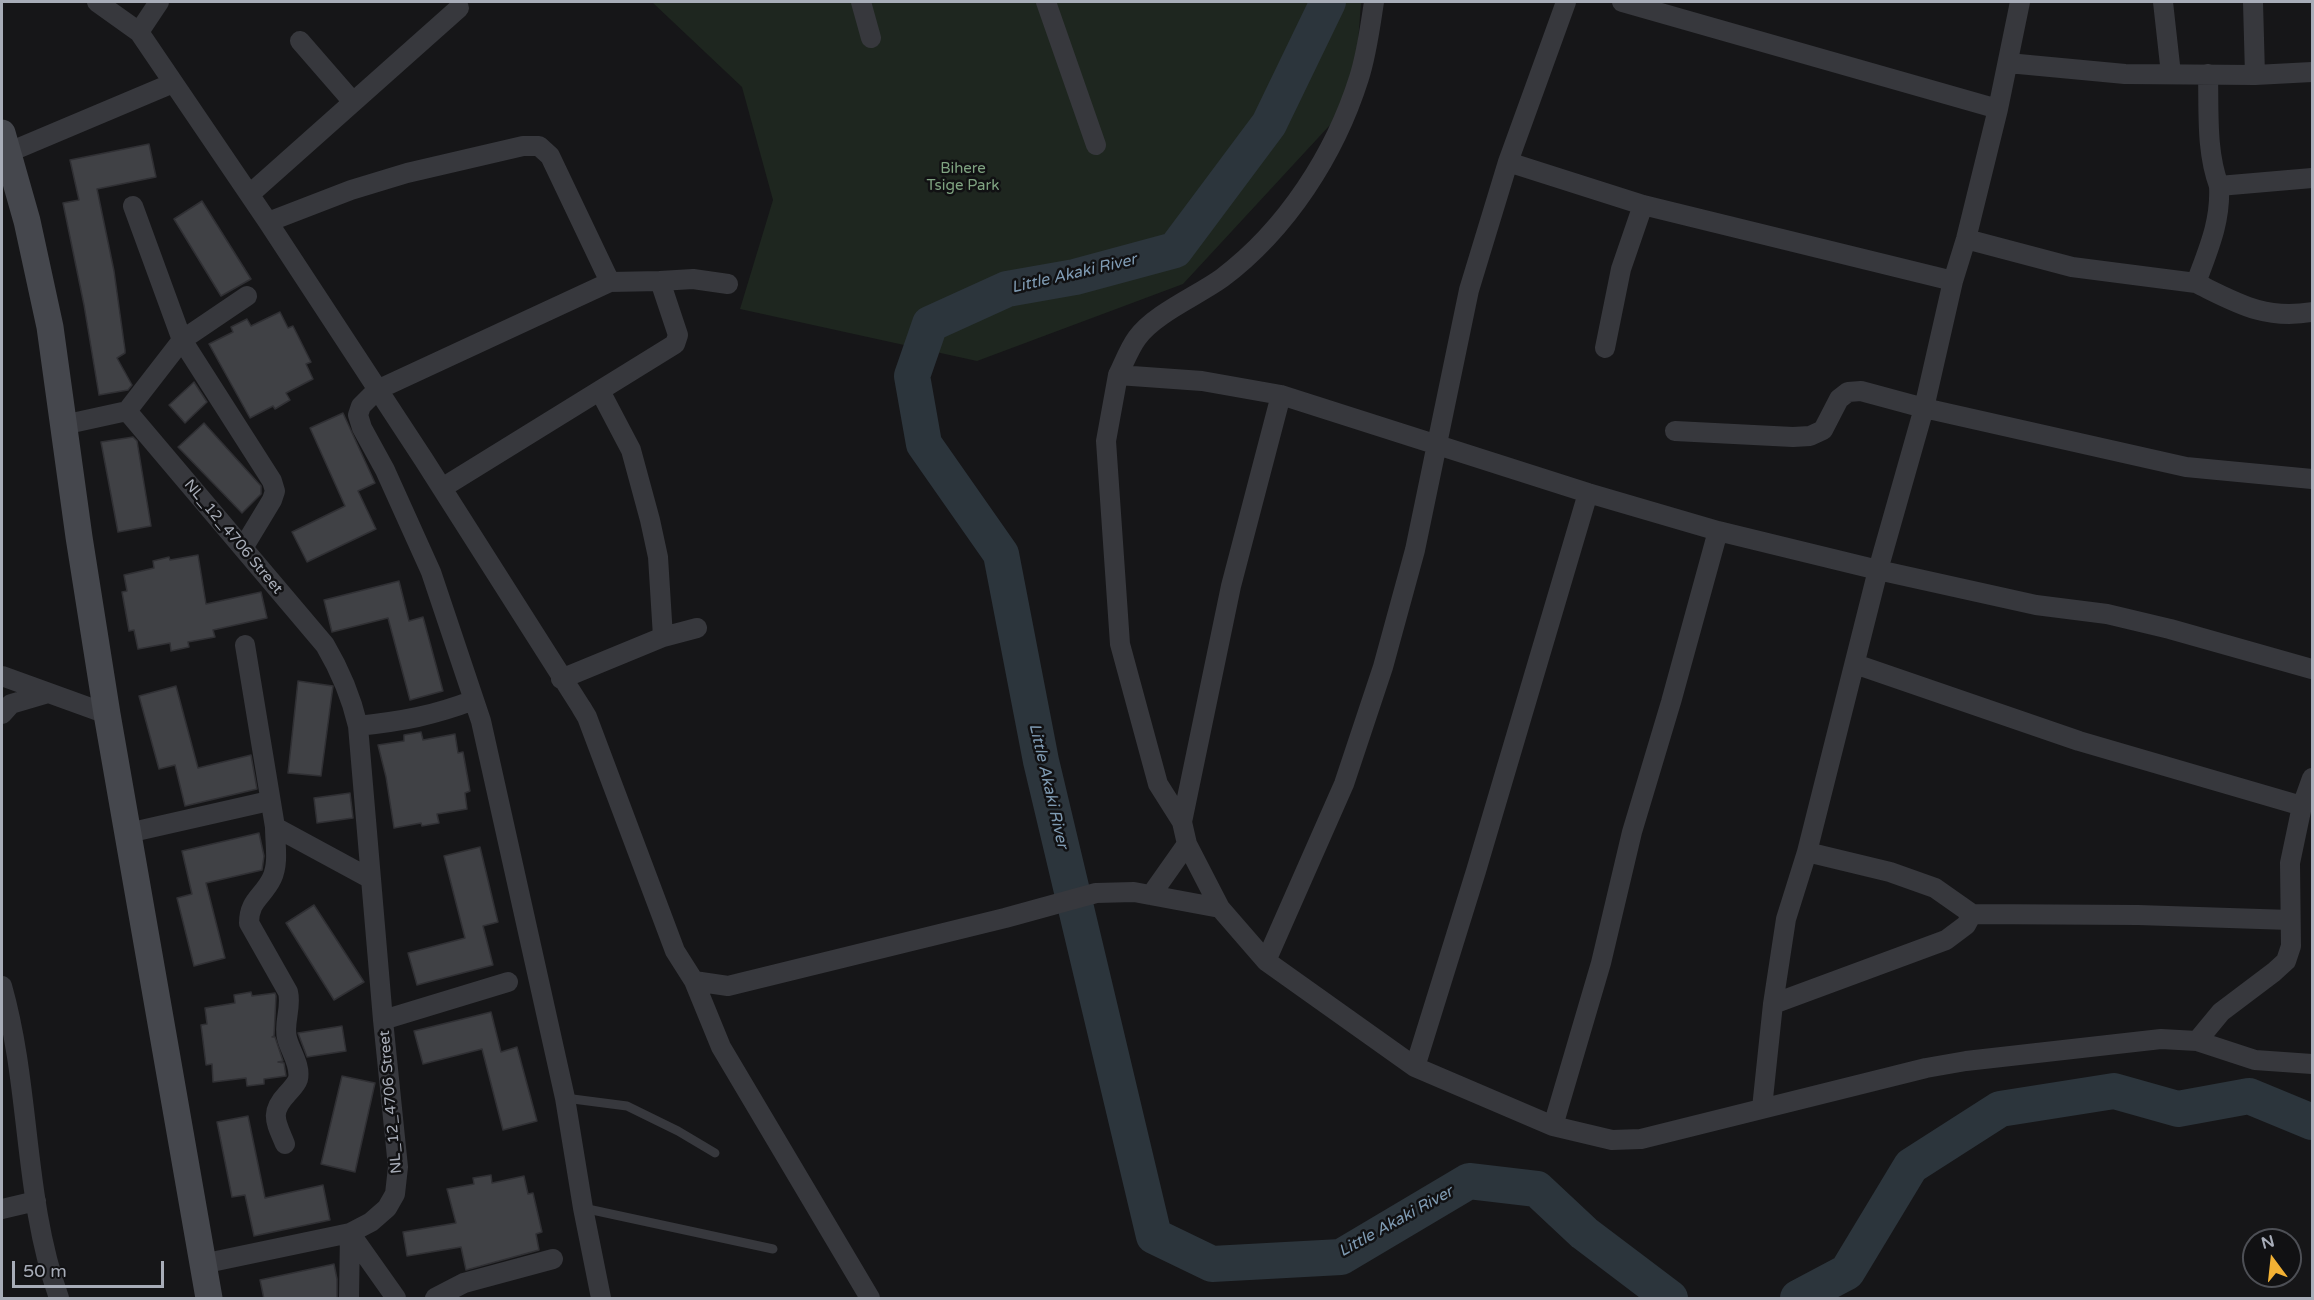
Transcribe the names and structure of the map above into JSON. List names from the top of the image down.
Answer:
{
  "streets": {
    "street": ["NL_12_4706 Street"]
  },
  "water": ["Little Akaki River"],
  "parks": ["Bihere Tsige Park"],
  "scale_bar": "50 m",
  "north": "top"
}
